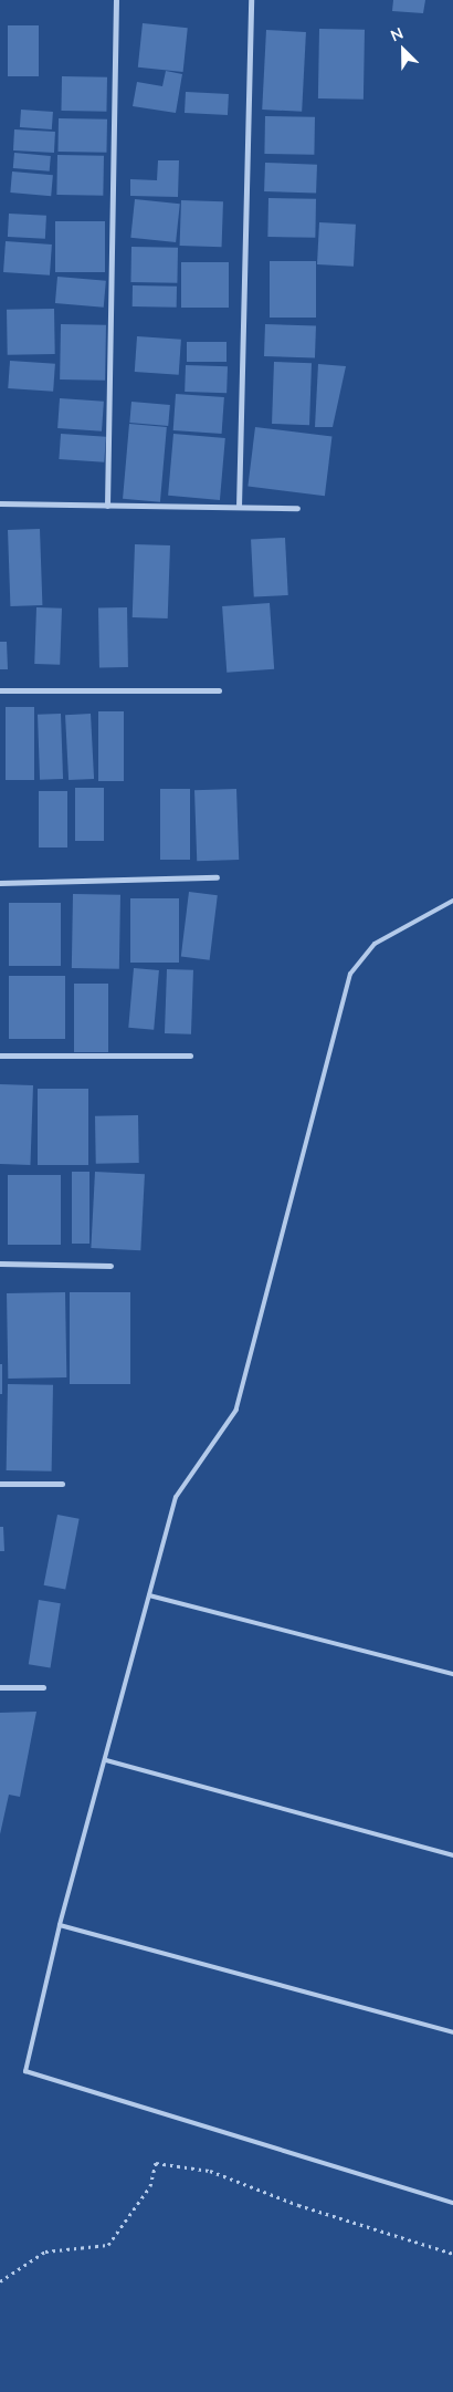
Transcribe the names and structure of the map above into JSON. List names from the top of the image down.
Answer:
{
  "north": "top left"
}
